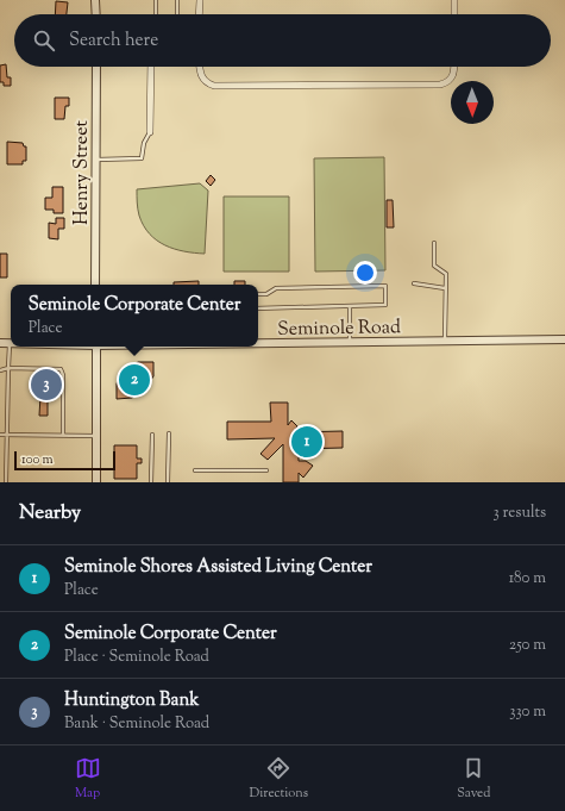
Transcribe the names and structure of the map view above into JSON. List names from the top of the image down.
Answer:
{
  "streets": {
    "street": ["Henry Street", "Seminole Road"]
  },
  "scale_bar": "100 m",
  "north": "bottom",
  "page": {
    "search": "Search here",
    "popup": ["Seminole Corporate Center", "Place"],
    "pins": ["2", "3", "1"],
    "scale": "100 m",
    "heading": ["Nearby", "3 results"],
    "list": [
      {
        "mark": "1",
        "name": "Seminole Shores Assisted Living Center",
        "note": "Place",
        "value": "180 m"
      },
      {
        "mark": "2",
        "name": "Seminole Corporate Center",
        "note": "Place · Seminole Road",
        "value": "250 m"
      },
      {
        "mark": "3",
        "name": "Huntington Bank",
        "note": "Bank · Seminole Road",
        "value": "330 m"
      }
    ],
    "nav": ["Map", "Directions", "Saved"]
  }
}
